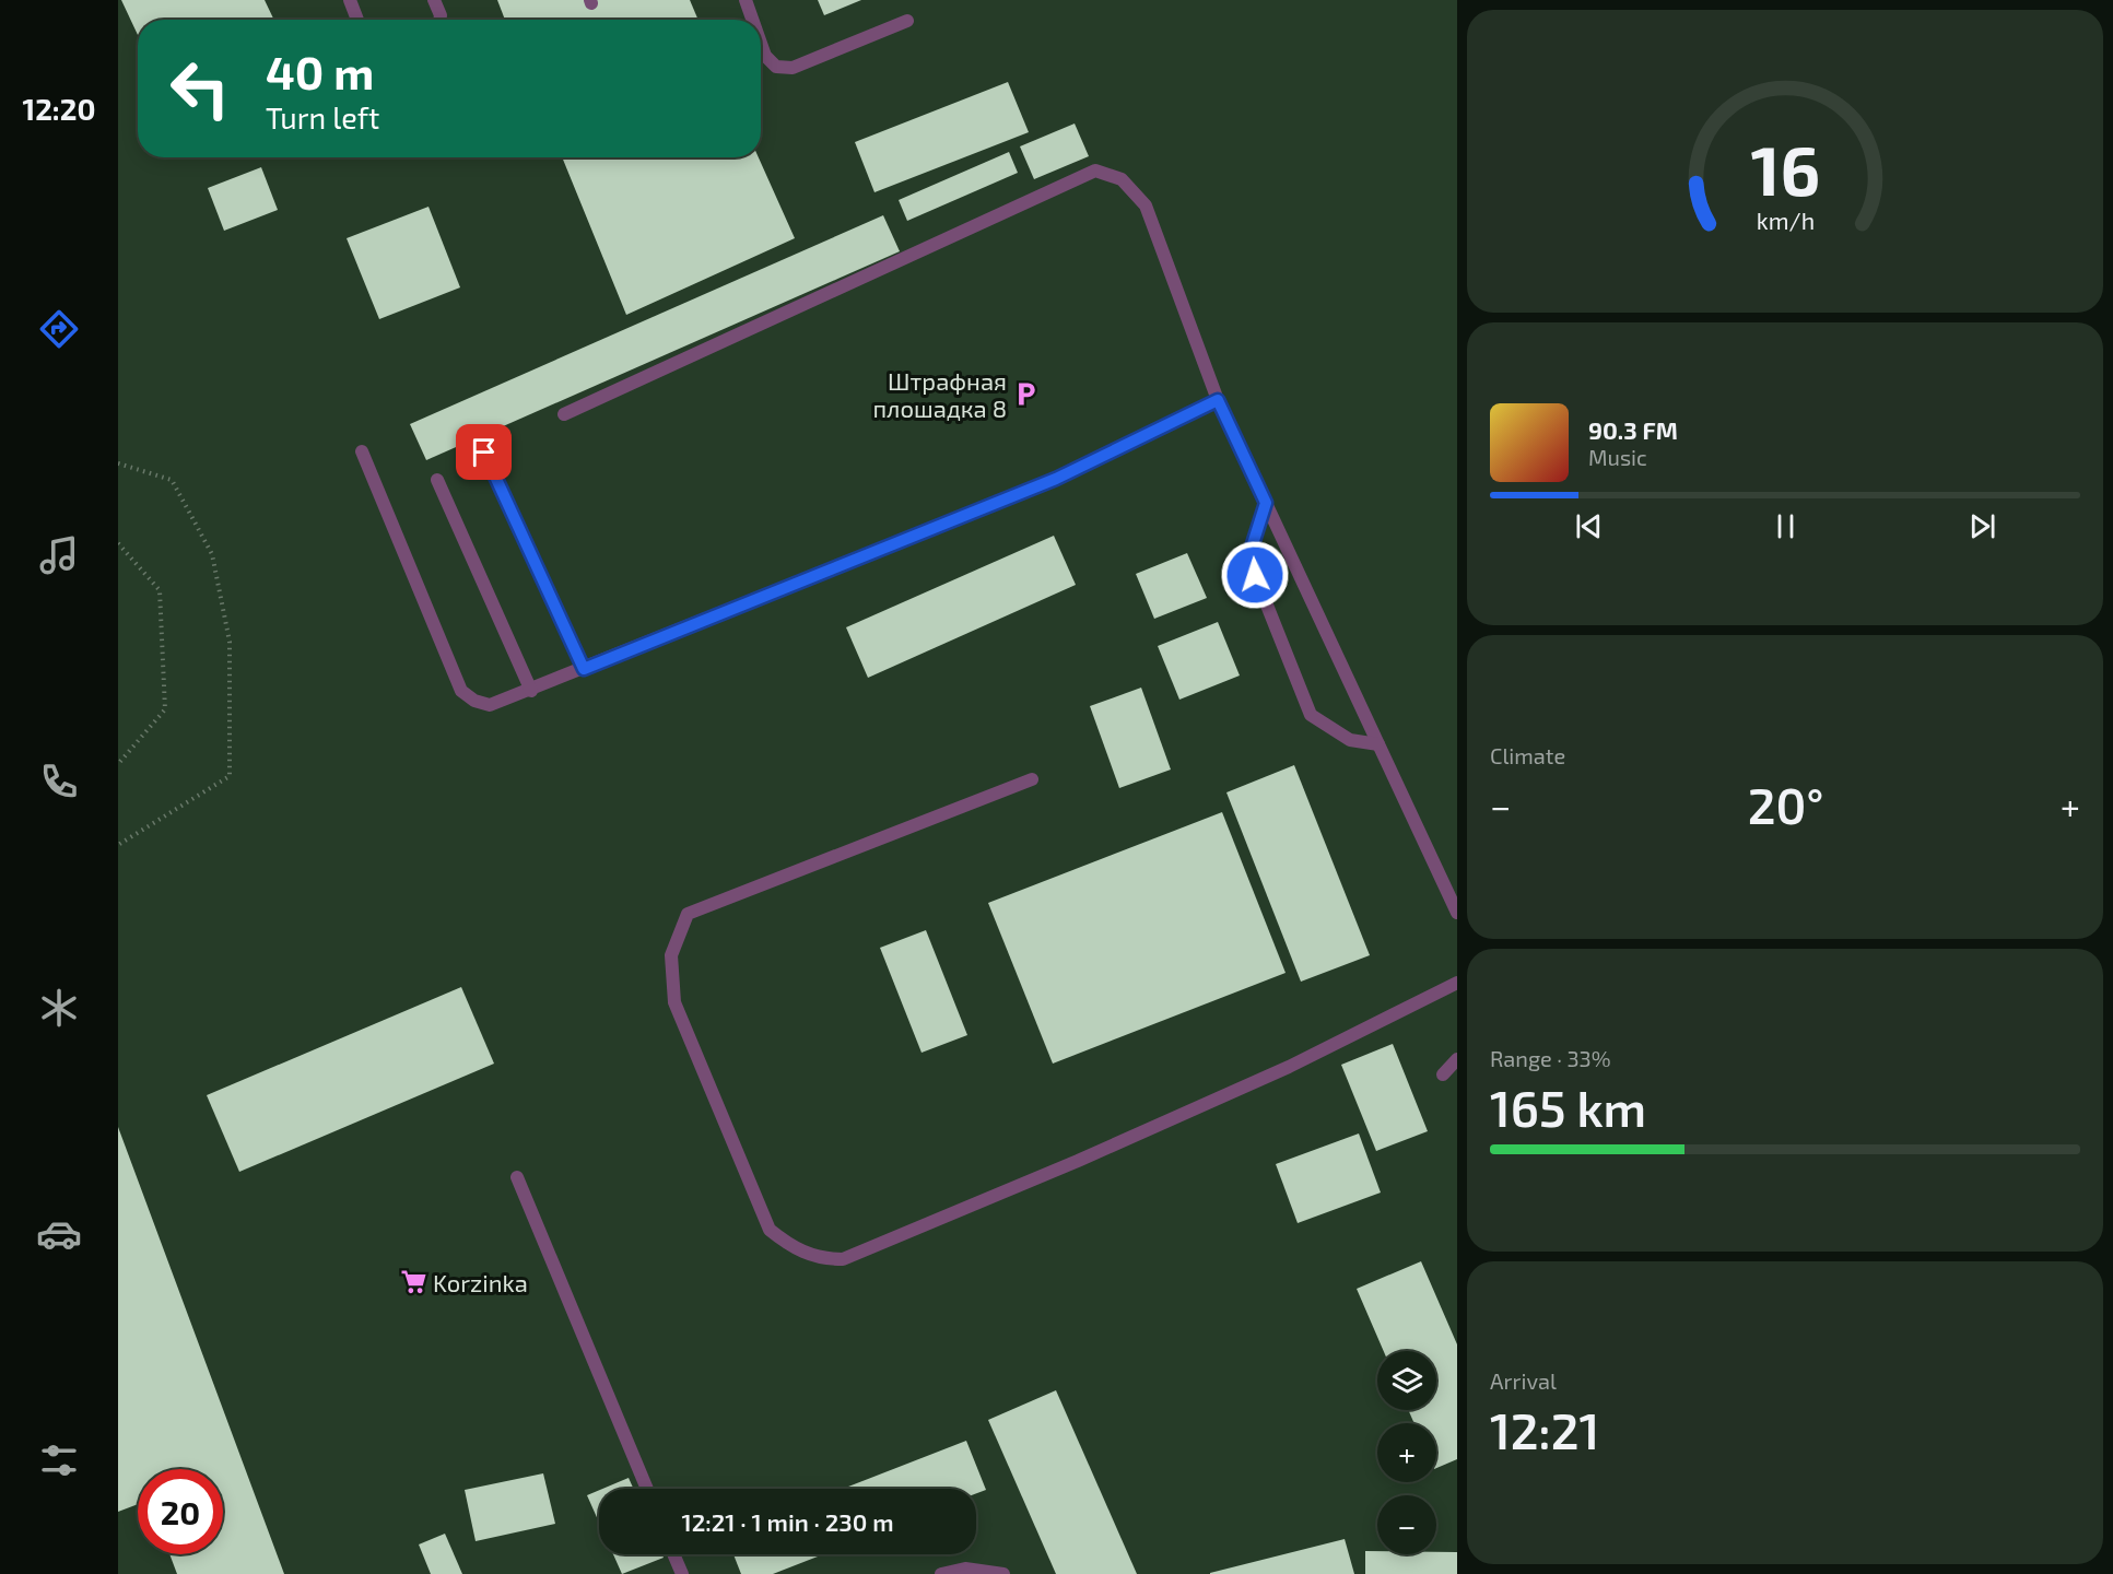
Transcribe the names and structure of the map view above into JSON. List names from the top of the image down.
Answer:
{
  "places": {
    "parking": ["Штрафная плошадка 8"],
    "supermarket": ["Korzinka"]
  },
  "page": {
    "tabs": "12:20",
    "turn": ["40 m", "Turn left"],
    "song": ["90.3 FM", "Music"],
    "tile": [
      "Climate",
      ["Range · 33%", "165 km"],
      ["Arrival", "12:21"]
    ],
    "heat": ["−", "20°", "+"],
    "map_buttons": ["+", "−"],
    "limit": "20",
    "trip": "12:21 · 1 min · 230 m",
    "gauge": ["16", "km/h"]
  }
}
